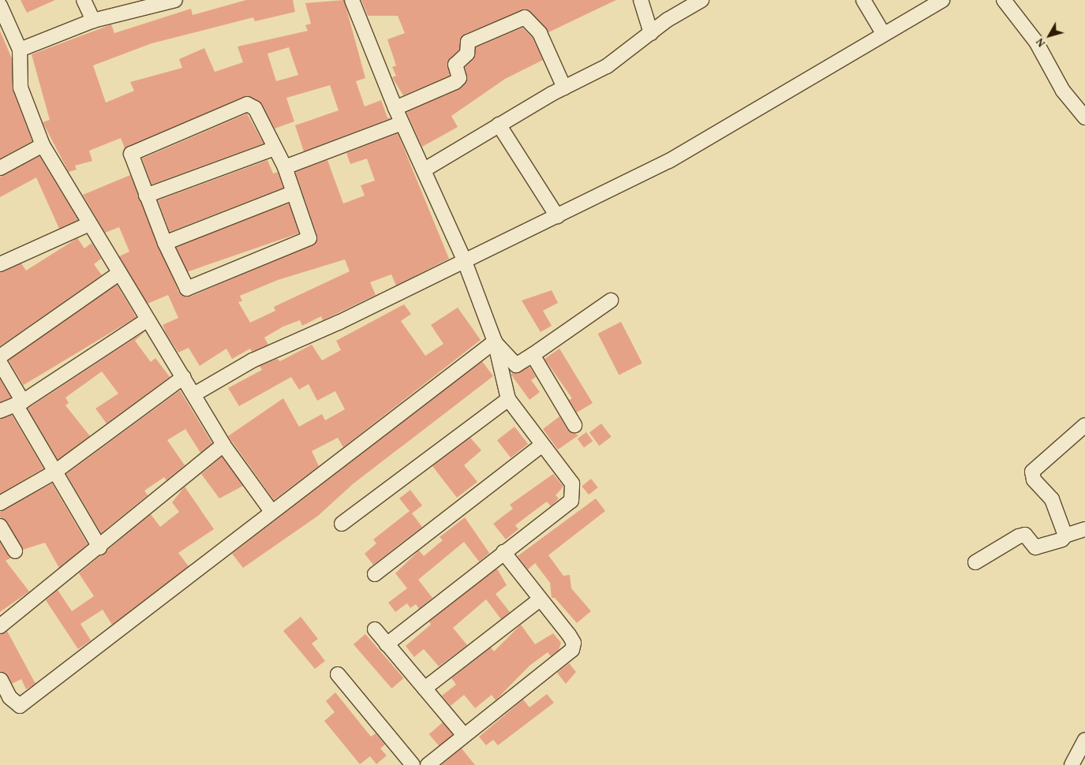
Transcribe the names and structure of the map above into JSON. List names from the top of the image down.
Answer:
{
  "north": "bottom left"
}
